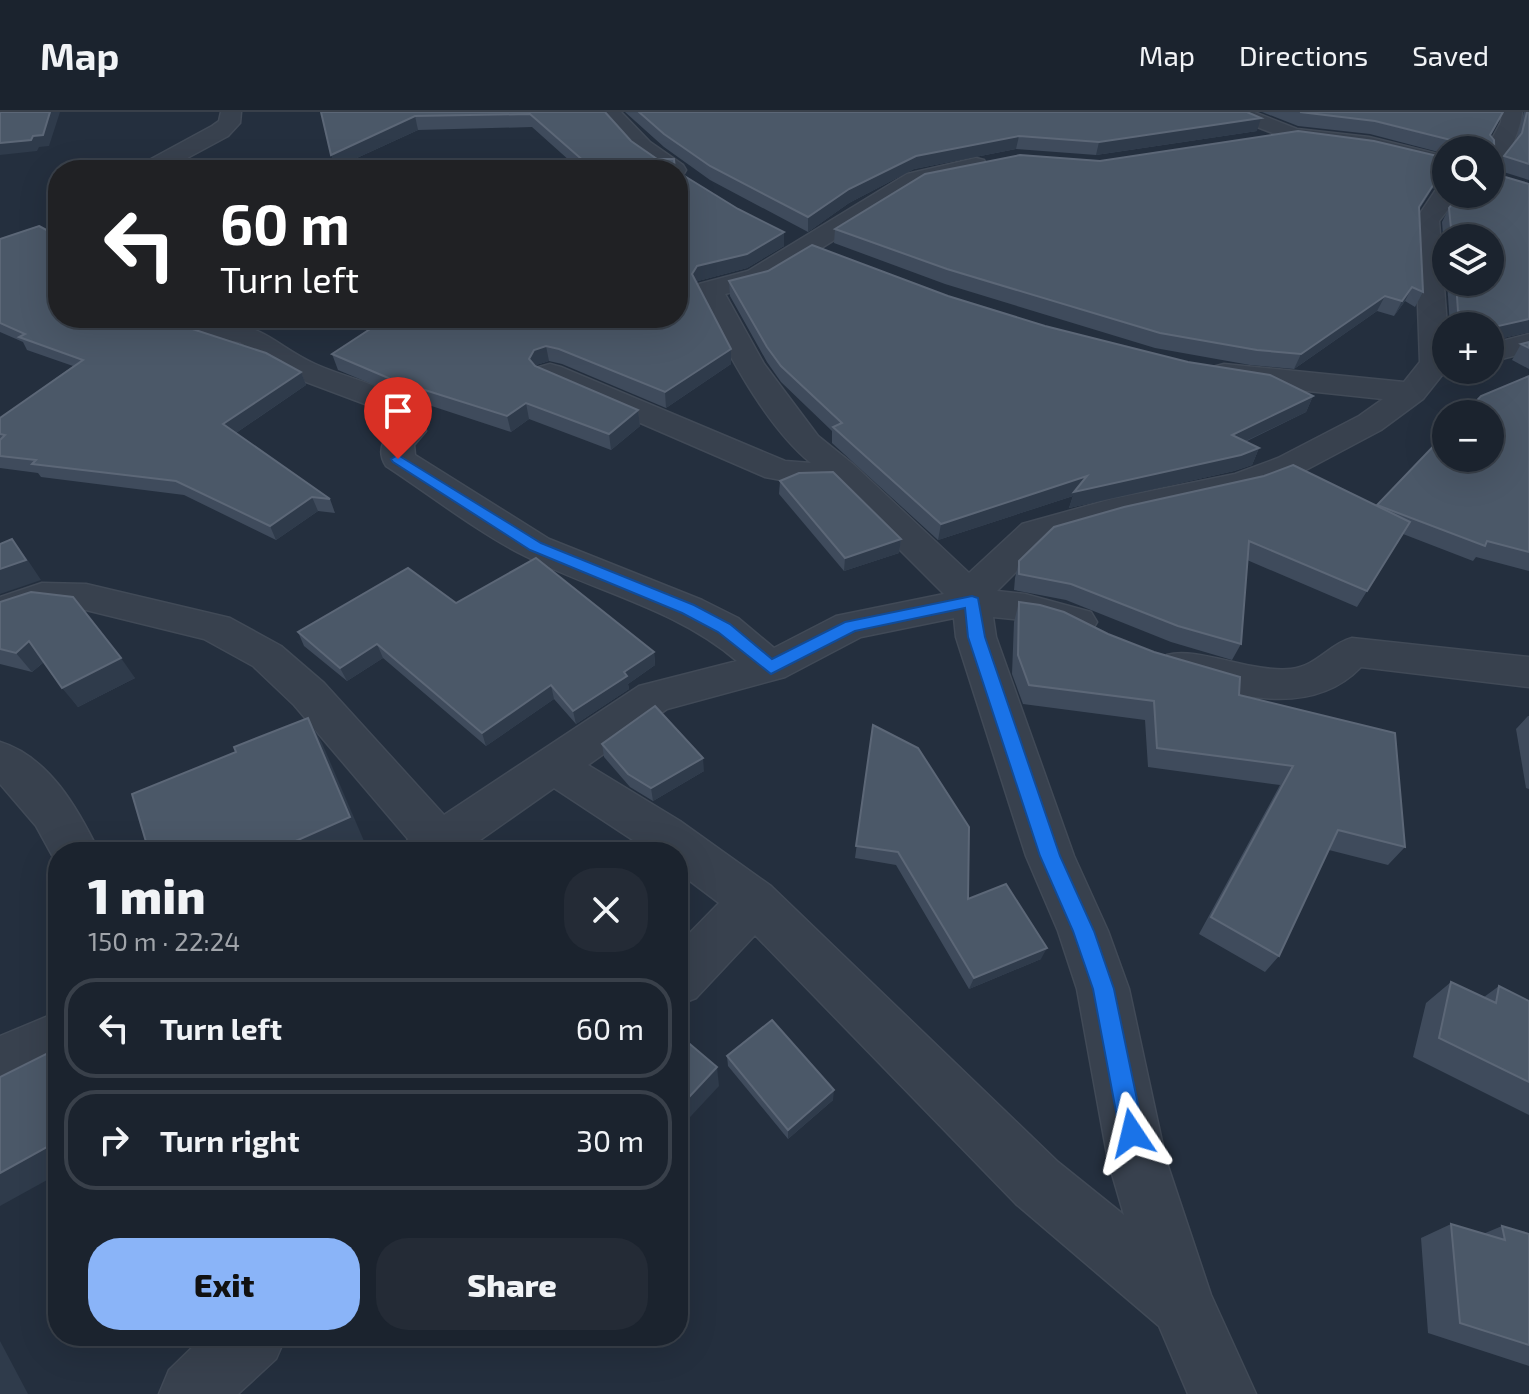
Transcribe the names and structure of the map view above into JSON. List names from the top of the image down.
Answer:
{
  "page": {
    "header": "Map",
    "nav": ["Map", "Directions", "Saved"],
    "map_buttons": ["+", "−"],
    "turn": ["60 m", "Turn left"],
    "heading": ["1 min", "150 m · 22:24"],
    "list": [
      {
        "name": "Turn left",
        "value": "60 m"
      },
      {
        "name": "Turn right",
        "value": "30 m"
      }
    ],
    "buttons": ["Exit", "Share"]
  }
}
